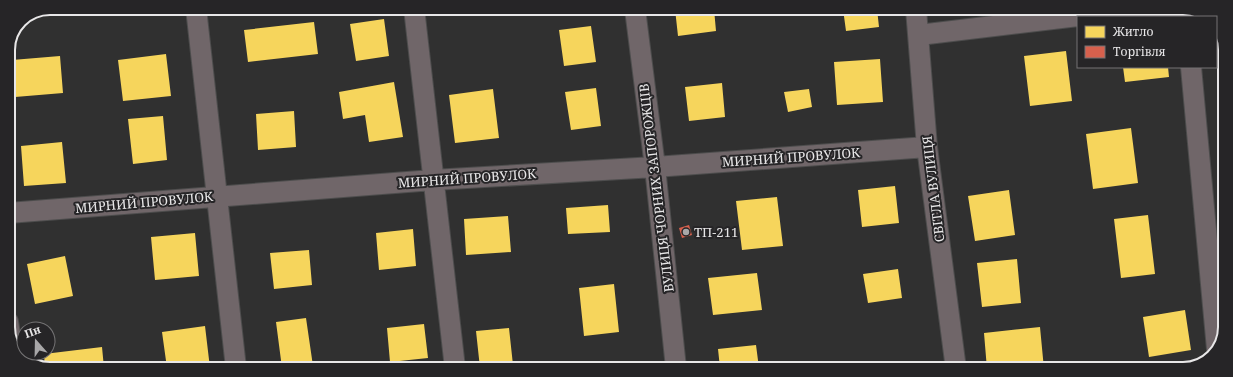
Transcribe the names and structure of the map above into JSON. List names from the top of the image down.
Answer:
{
  "streets": {
    "street": ["МИРНИЙ ПРОВУЛОК", "ВУЛИЦЯ ЧОРНИХ ЗАПОРОЖЦІВ", "СВІТЛА ВУЛИЦЯ"]
  },
  "crossings": [
    ["МИРНИЙ ПРОВУЛОК", "ВУЛИЦЯ ЧОРНИХ ЗАПОРОЖЦІВ"],
    ["МИРНИЙ ПРОВУЛОК", "СВІТЛА ВУЛИЦЯ"]
  ],
  "places": ["ТП-211"],
  "legend": ["Житло", "Торгівля"],
  "north": "top"
}
